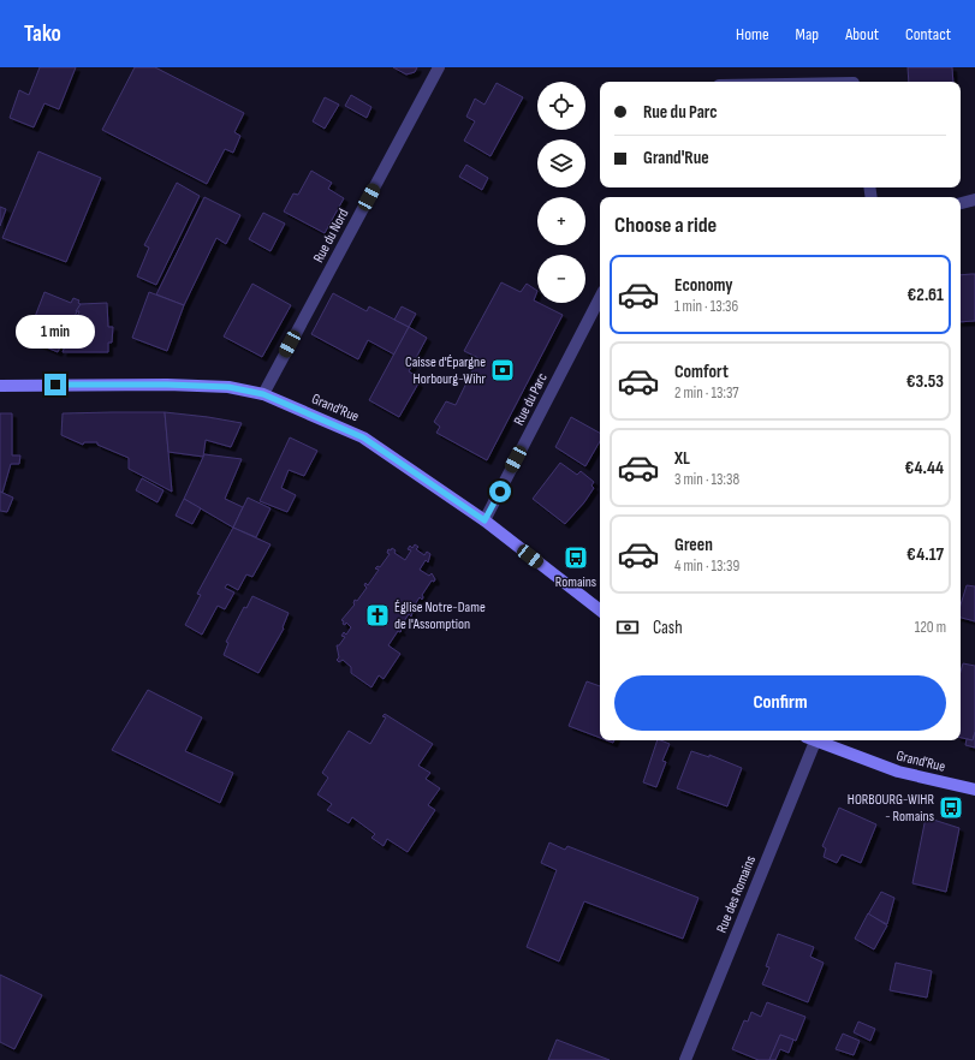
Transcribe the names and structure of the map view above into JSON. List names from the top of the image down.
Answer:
{
  "streets": {
    "main road": ["Grand'Rue"],
    "street": ["Rue du Nord", "Rue du Parc", "Rue des Romains"]
  },
  "crossings": [
    ["Rue du Nord", "Grand'Rue"],
    ["Rue du Parc", "Grand'Rue"]
  ],
  "places": {
    "bank": ["Caisse d'Épargne Horbourg-Wihr"],
    "bus stop": ["Romains", "HORBOURG-WIHR - Romains"],
    "church": ["Église Notre-Dame de l'Assomption"]
  },
  "page": {
    "header": "Tako",
    "nav": [
      "Home",
      "Map",
      "About",
      "Contact"
    ],
    "map_buttons": ["+", "−"],
    "banner": ["Rue du Parc", "Grand'Rue"],
    "heading": "Choose a ride",
    "list": [
      {
        "name": "Economy",
        "note": "1 min · 13:36",
        "value": "€2.61"
      },
      {
        "name": "Comfort",
        "note": "2 min · 13:37",
        "value": "€3.53"
      },
      {
        "name": "XL",
        "note": "3 min · 13:38",
        "value": "€4.44"
      },
      {
        "name": "Green",
        "note": "4 min · 13:39",
        "value": "€4.17"
      }
    ],
    "bubble": "1 min",
    "pay": ["Cash", "120 m"],
    "buttons": "Confirm"
  }
}
